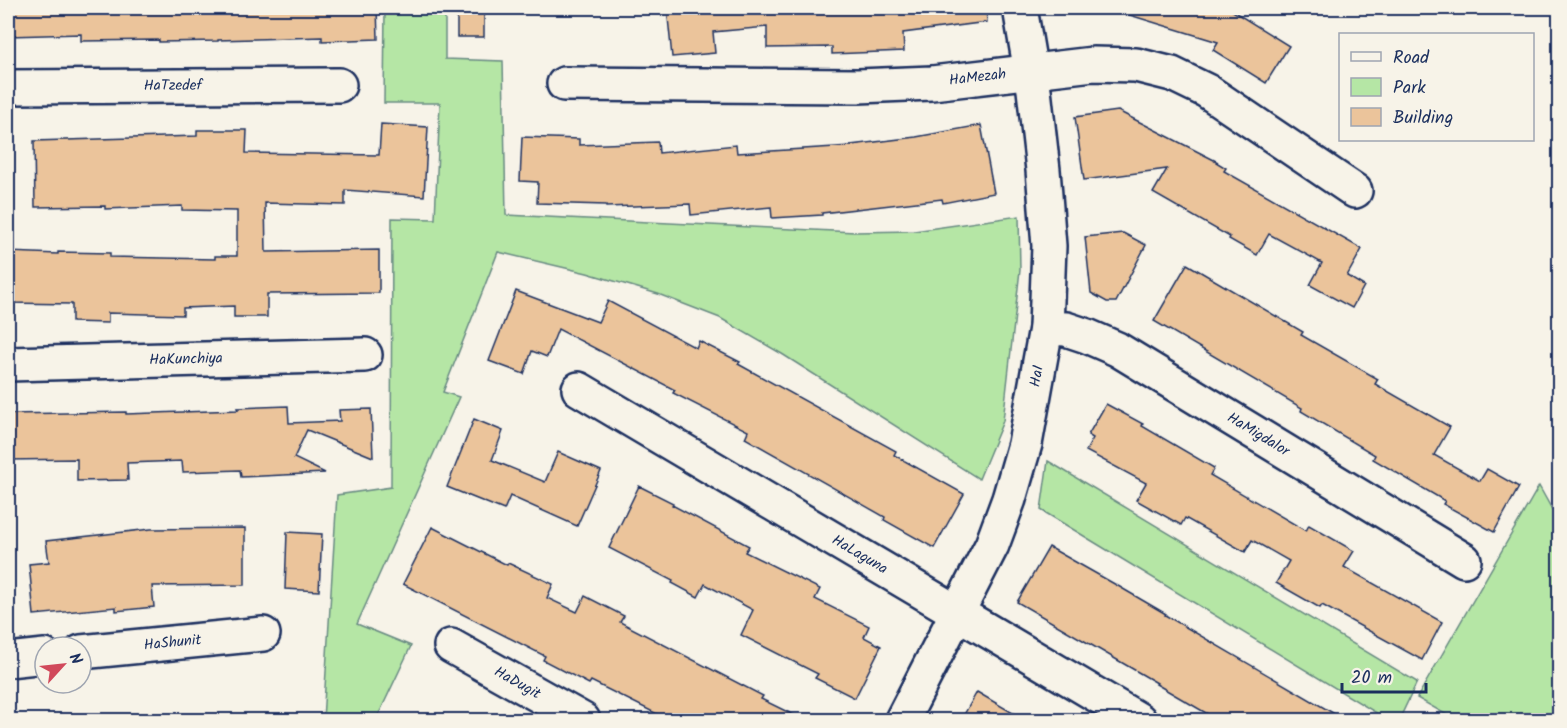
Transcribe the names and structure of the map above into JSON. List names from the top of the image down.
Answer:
{
  "streets": {
    "street": [
      "HaMezah",
      "HaTzedef",
      "HaKunchiya",
      "HaI",
      "HaMigdalor",
      "HaLaguna",
      "HaShunit",
      "HaDugit"
    ]
  },
  "crossings": [
    ["HaMezah", "HaI"],
    ["HaI", "HaMigdalor"],
    ["HaI", "HaLaguna"]
  ],
  "legend": ["Road", "Park", "Building"],
  "scale_bar": "20 m",
  "north": "top right"
}
